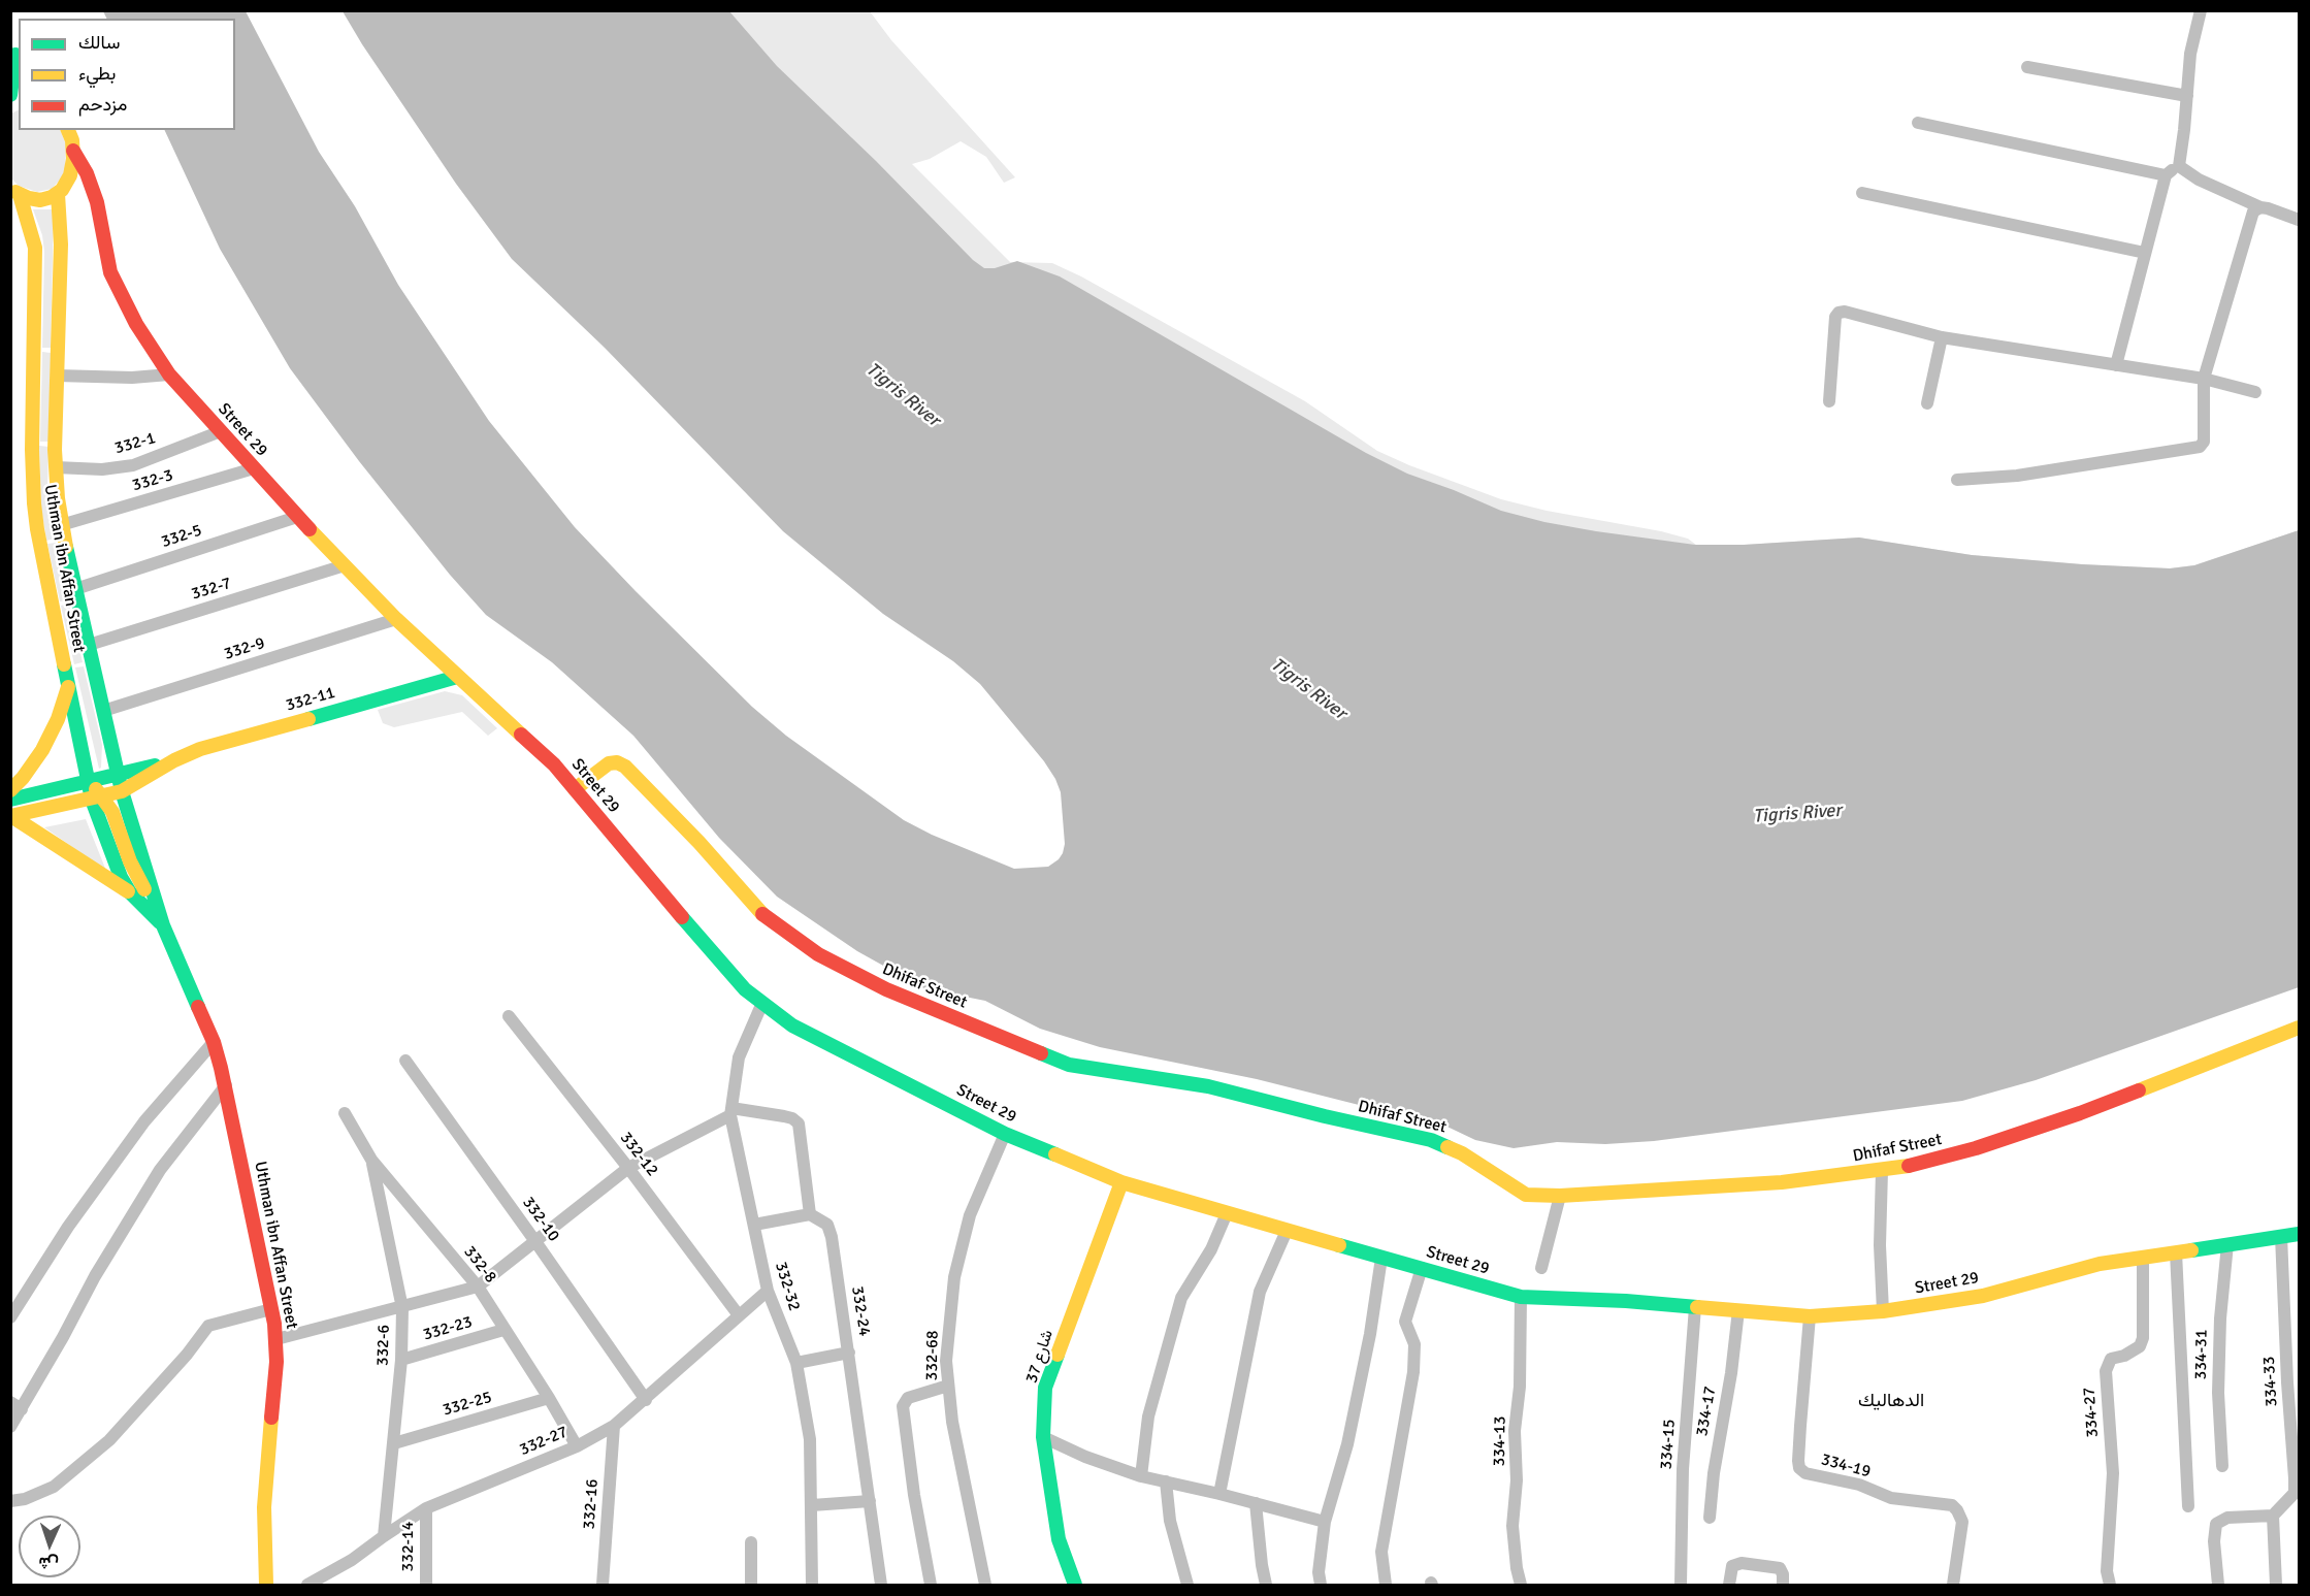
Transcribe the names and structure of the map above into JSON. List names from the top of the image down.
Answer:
{
  "streets": {
    "street": [
      "Street 29",
      "332-1",
      "332-3",
      "332-5",
      "Uthman ibn Affan Street",
      "332-7",
      "332-9",
      "332-11",
      "Dhifaf Street",
      "332-12",
      "332-10",
      "332-8",
      "332-32",
      "332-24",
      "332-23",
      "332-6",
      "334-31",
      "332-68",
      "شارع 37",
      "334-33",
      "332-25",
      "334-17",
      "334-27",
      "332-27",
      "334-13",
      "334-15",
      "334-19",
      "332-16",
      "332-14"
    ]
  },
  "crossings": [
    ["Street 29", "332-1"],
    ["Street 29", "332-3"],
    ["Street 29", "332-5"],
    ["Street 29", "332-7"],
    ["Street 29", "332-9"],
    ["Street 29", "332-11"],
    ["Street 29", "Dhifaf Street"],
    ["Street 29", "332-32"],
    ["Street 29", "334-31"],
    ["Street 29", "332-68"],
    ["Street 29", "شارع 37"],
    ["Street 29", "334-33"],
    ["Street 29", "334-17"],
    ["Street 29", "334-27"],
    ["Street 29", "334-13"],
    ["Street 29", "334-15"],
    ["Street 29", "334-19"],
    ["332-1", "Uthman ibn Affan Street"],
    ["332-3", "Uthman ibn Affan Street"],
    ["332-5", "Uthman ibn Affan Street"],
    ["Uthman ibn Affan Street", "332-7"],
    ["Uthman ibn Affan Street", "332-9"],
    ["Uthman ibn Affan Street", "332-11"],
    ["332-12", "332-27"],
    ["332-10", "332-27"],
    ["332-8", "332-23"],
    ["332-8", "332-6"],
    ["332-8", "332-25"],
    ["332-8", "332-27"],
    ["332-32", "332-27"],
    ["332-23", "332-6"],
    ["332-6", "332-25"],
    ["332-6", "332-27"],
    ["332-27", "332-16"],
    ["332-27", "332-14"]
  ],
  "districts": ["الدهاليك"],
  "water": ["Tigris River"],
  "legend": ["سالك", "بطيء", "مزدحم"],
  "north": "bottom"
}
